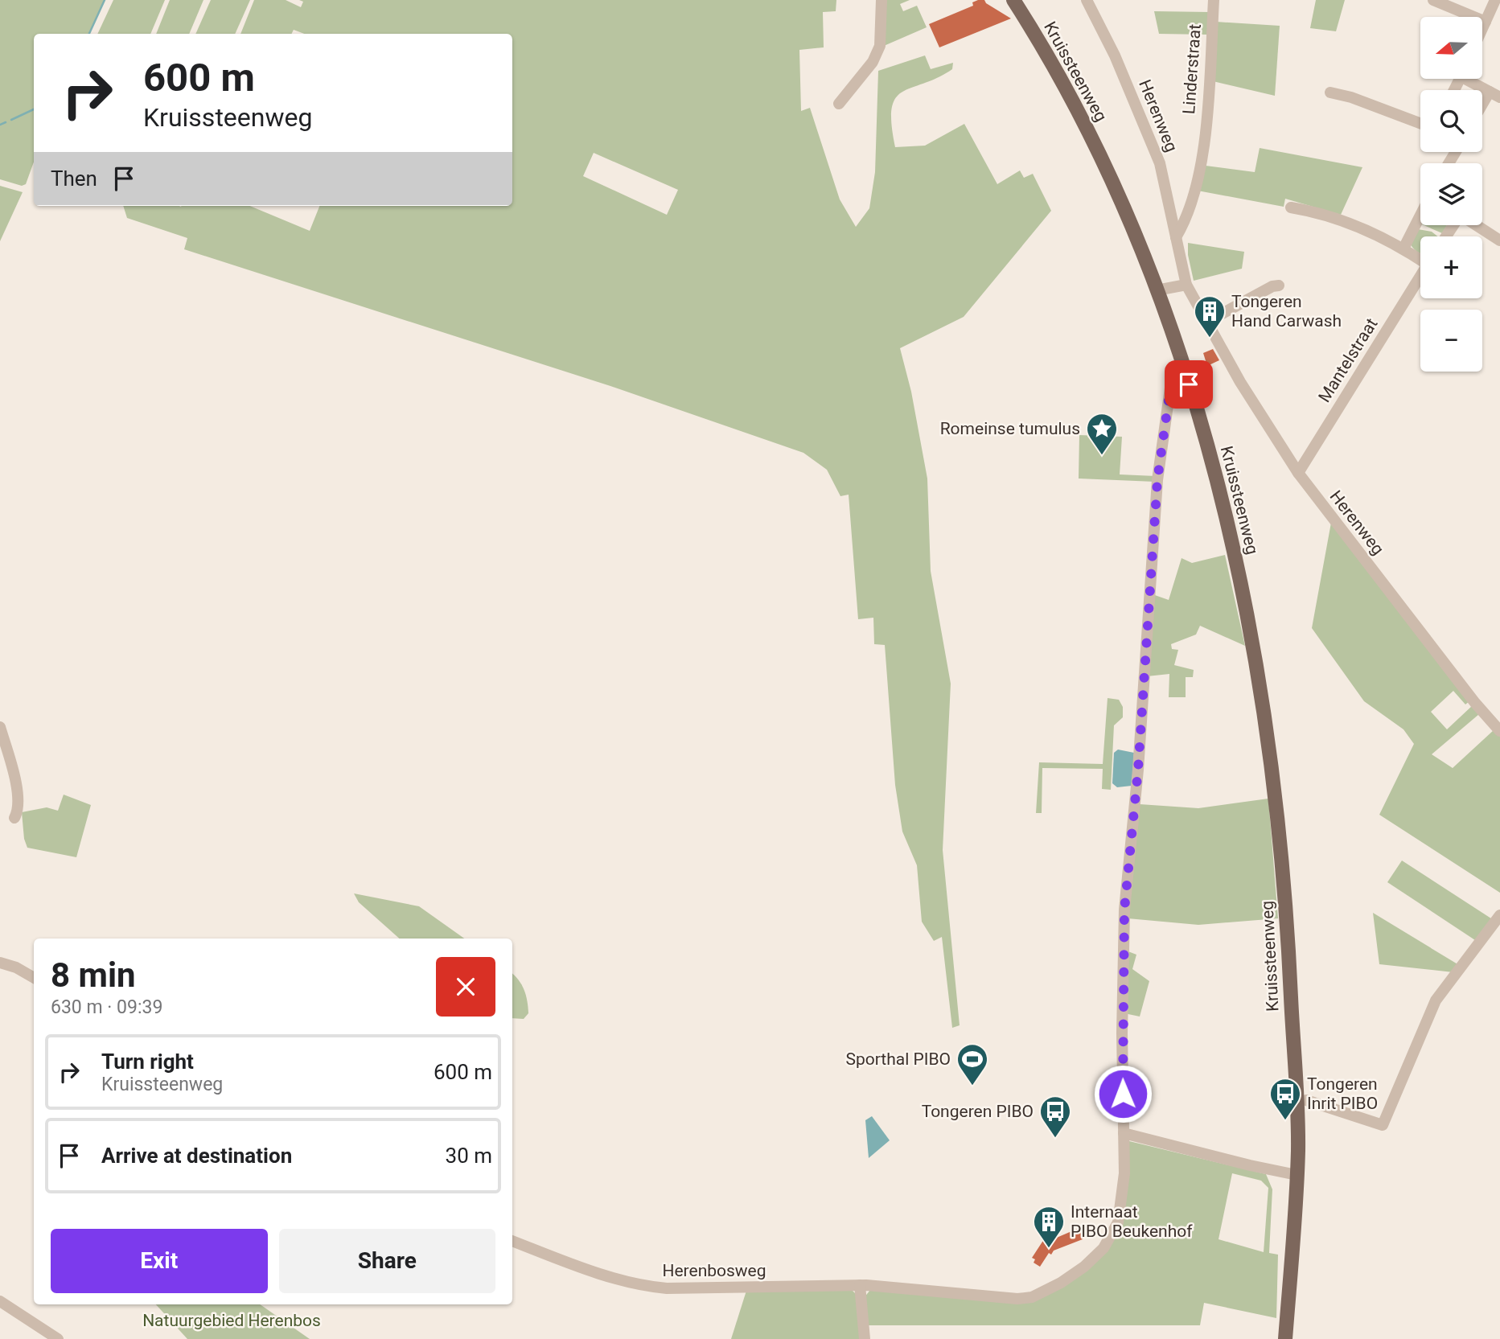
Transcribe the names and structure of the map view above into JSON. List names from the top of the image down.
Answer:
{
  "streets": {
    "main road": ["Kruissteenweg"],
    "street": [
      "Linderstraat",
      "Herenweg",
      "Mantelstraat",
      "Herenbosweg"
    ]
  },
  "crossings": [
    ["Linderstraat", "Herenweg"],
    ["Kruissteenweg", "Herenbosweg"],
    ["Herenweg", "Mantelstraat"]
  ],
  "parks": ["Natuurgebied Herenbos"],
  "places": {
    "building": ["Tongeren Hand Carwash", "Internaat PIBO Beukenhof"],
    "place": ["Romeinse tumulus"],
    "sports": ["Sporthal PIBO"],
    "bus stop": ["Tongeren Inrit PIBO", "Tongeren PIBO"]
  },
  "north": "left",
  "page": {
    "map_buttons": ["+", "−"],
    "turn": ["600 m", "Kruissteenweg"],
    "then": "Then",
    "heading": ["8 min", "630 m · 09:39"],
    "list": [
      {
        "name": "Turn right",
        "note": "Kruissteenweg",
        "value": "600 m"
      },
      {
        "name": "Arrive at destination",
        "value": "30 m"
      }
    ],
    "buttons": ["Exit", "Share"]
  }
}
